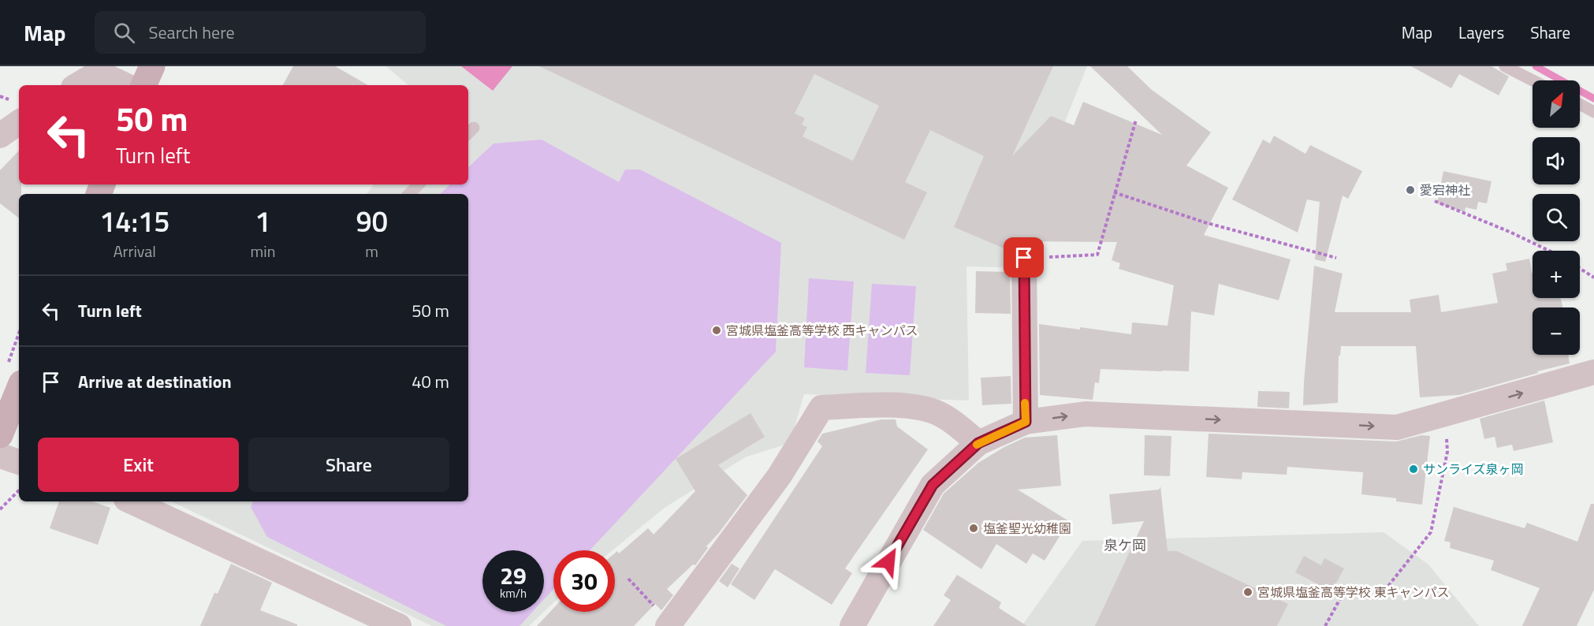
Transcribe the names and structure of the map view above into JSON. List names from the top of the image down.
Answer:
{
  "districts": ["泉ケ岡"],
  "places": [
    "愛宕神社",
    "宮城県塩釜高等学校 西キャンパス",
    "サンライズ泉ヶ岡",
    "塩釜聖光幼稚園",
    "宮城県塩釜高等学校 東キャンパス"
  ],
  "north": "top right",
  "page": {
    "header": "Map",
    "search": "Search here",
    "nav": ["Map", "Layers", "Share"],
    "map_buttons": ["+", "−"],
    "turn": ["50 m", "Turn left"],
    "eta": [
      "14:15",
      "Arrival",
      "1",
      "min",
      "90",
      "m"
    ],
    "list": [
      {
        "name": "Turn left",
        "value": "50 m"
      },
      {
        "name": "Arrive at destination",
        "value": "40 m"
      }
    ],
    "buttons": ["Exit", "Share"],
    "speed": "29 km/h",
    "limit": "30"
  }
}
